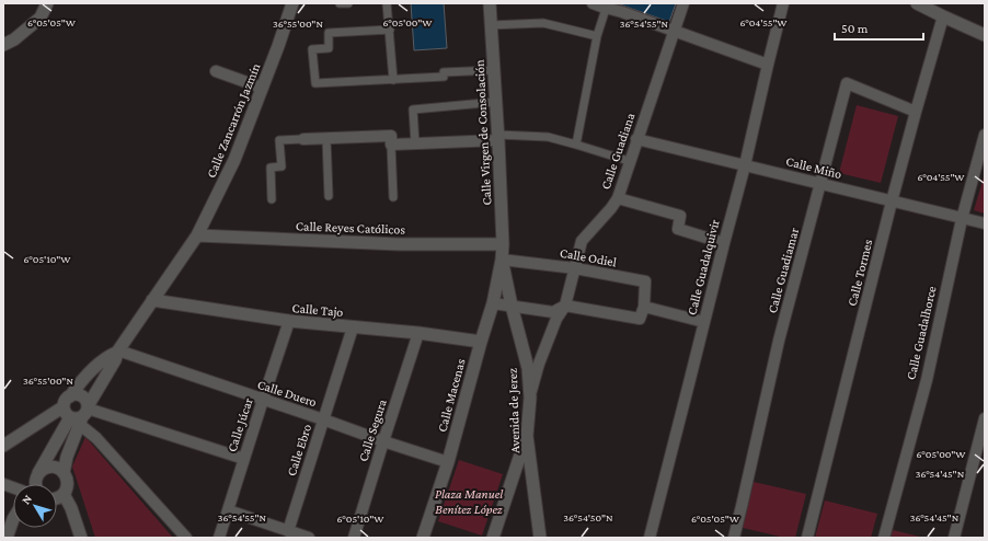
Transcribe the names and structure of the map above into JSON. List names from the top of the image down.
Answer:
{
  "streets": {
    "street": [
      "Calle Zancarrón Jazmín",
      "Calle Virgen de Consolación",
      "Calle Guadiana",
      "Calle Miño",
      "Calle Reyes Católicos",
      "Calle Odiel",
      "Calle Guadalquivir",
      "Calle Guadiamar",
      "Calle Tormes",
      "Calle Tajo",
      "Calle Guadalhorce",
      "Calle Duero",
      "Calle Macenas",
      "Avenida de Jerez",
      "Calle Júcar",
      "Calle Segura",
      "Calle Ebro"
    ]
  },
  "crossings": [
    ["Calle Zancarrón Jazmín", "Calle Reyes Católicos"],
    ["Calle Zancarrón Jazmín", "Calle Tajo"],
    ["Calle Zancarrón Jazmín", "Calle Duero"],
    ["Calle Virgen de Consolación", "Calle Reyes Católicos"],
    ["Calle Virgen de Consolación", "Calle Odiel"],
    ["Calle Virgen de Consolación", "Calle Macenas"],
    ["Calle Virgen de Consolación", "Avenida de Jerez"],
    ["Calle Guadiana", "Calle Miño"],
    ["Calle Guadiana", "Calle Odiel"],
    ["Calle Guadiana", "Avenida de Jerez"],
    ["Calle Miño", "Calle Guadalquivir"],
    ["Calle Miño", "Calle Guadiamar"],
    ["Calle Miño", "Calle Tormes"],
    ["Calle Miño", "Calle Guadalhorce"],
    ["Calle Odiel", "Calle Macenas"],
    ["Calle Odiel", "Avenida de Jerez"],
    ["Calle Guadiamar", "Calle Tormes"],
    ["Calle Tajo", "Calle Macenas"],
    ["Calle Tajo", "Calle Júcar"],
    ["Calle Tajo", "Calle Segura"],
    ["Calle Tajo", "Calle Ebro"],
    ["Calle Duero", "Calle Macenas"],
    ["Calle Duero", "Calle Júcar"],
    ["Calle Duero", "Calle Segura"],
    ["Calle Duero", "Calle Ebro"],
    ["Calle Macenas", "Avenida de Jerez"]
  ],
  "parks": ["Plaza Manuel Benítez López"],
  "scale_bar": "50 m",
  "north": "top left",
  "coordinates": [
    "6°05'05\"W",
    "6°05'00\"W",
    "6°04'55\"W",
    "36°55'00\"N",
    "36°54'55\"N",
    "6°05'10\"W",
    "36°54'45\"N",
    "36°54'50\"N"
  ]
}
